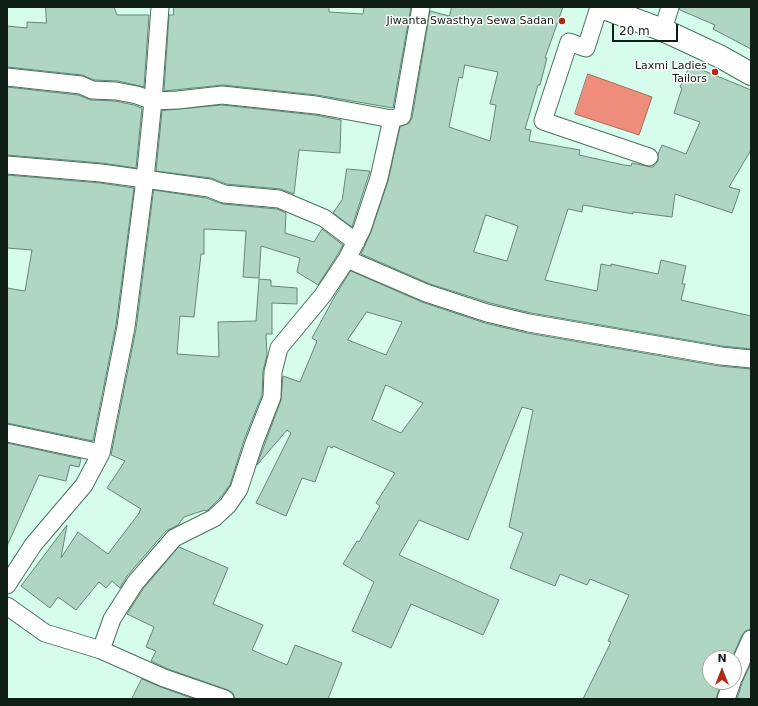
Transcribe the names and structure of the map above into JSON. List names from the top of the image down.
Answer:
{
  "places": ["Jiwanta Swasthya Sewa Sadan", "Laxmi Ladies Tailors"],
  "scale_bar": "20 m",
  "north": "top"
}
